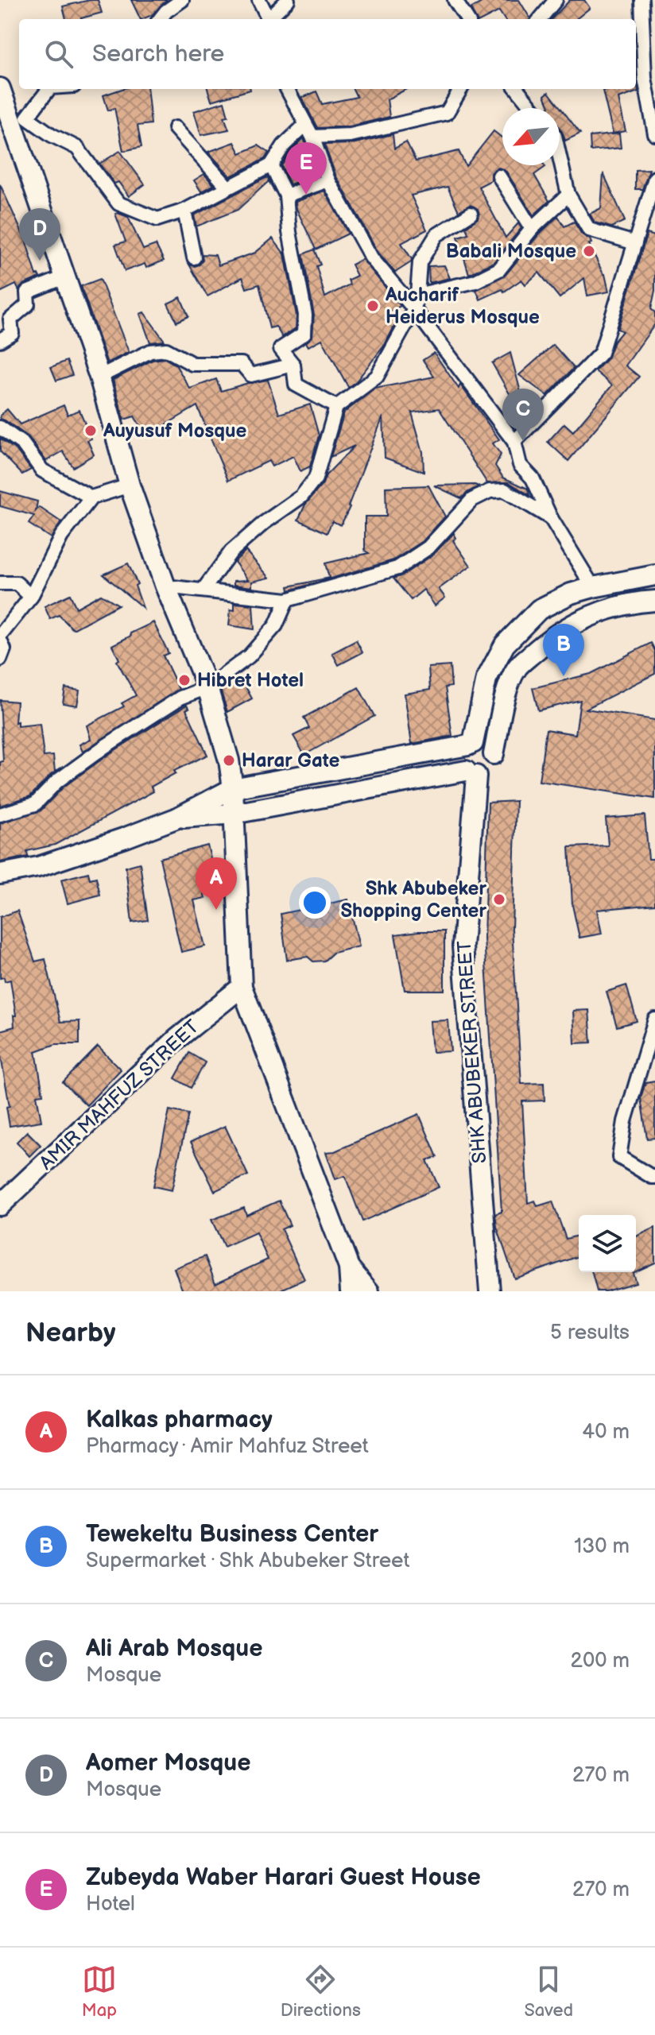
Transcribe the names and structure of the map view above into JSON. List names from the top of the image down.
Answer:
{
  "streets": {
    "street": ["SHK ABUBEKER STREET", "AMIR MAHFUZ STREET"]
  },
  "places": [
    "Babali Mosque",
    "Aucharif Heiderus Mosque",
    "Auyusuf Mosque",
    "Hibret Hotel",
    "Harar Gate",
    "Shk Abubeker Shopping Center"
  ],
  "north": "bottom left",
  "page": {
    "search": "Search here",
    "pins": [
      "E",
      "D",
      "C",
      "B",
      "A"
    ],
    "heading": ["Nearby", "5 results"],
    "list": [
      {
        "mark": "A",
        "name": "Kalkas pharmacy",
        "note": "Pharmacy · Amir Mahfuz Street",
        "value": "40 m"
      },
      {
        "mark": "B",
        "name": "Tewekeltu Business Center",
        "note": "Supermarket · Shk Abubeker Street",
        "value": "130 m"
      },
      {
        "mark": "C",
        "name": "Ali Arab Mosque",
        "note": "Mosque",
        "value": "200 m"
      },
      {
        "mark": "D",
        "name": "Aomer Mosque",
        "note": "Mosque",
        "value": "270 m"
      },
      {
        "mark": "E",
        "name": "Zubeyda Waber Harari Guest House",
        "note": "Hotel",
        "value": "270 m"
      }
    ],
    "nav": ["Map", "Directions", "Saved"]
  }
}
